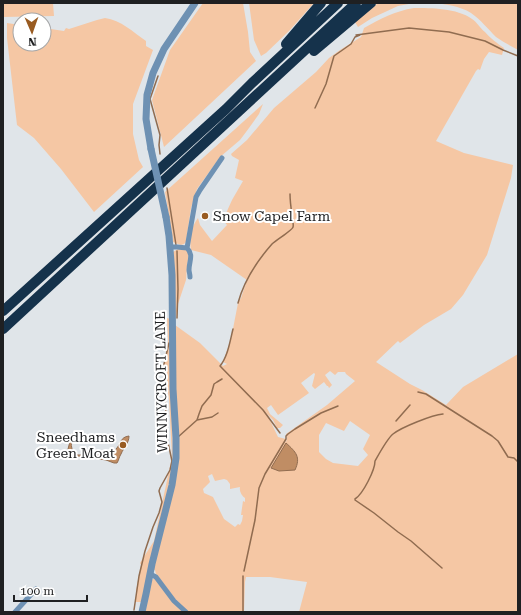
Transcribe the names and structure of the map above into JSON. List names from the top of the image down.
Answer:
{
  "streets": {
    "street": ["WINNYCROFT LANE"]
  },
  "places": ["Snow Capel Farm", "Sneedhams Green Moat"],
  "scale_bar": "100 m",
  "north": "bottom"
}
